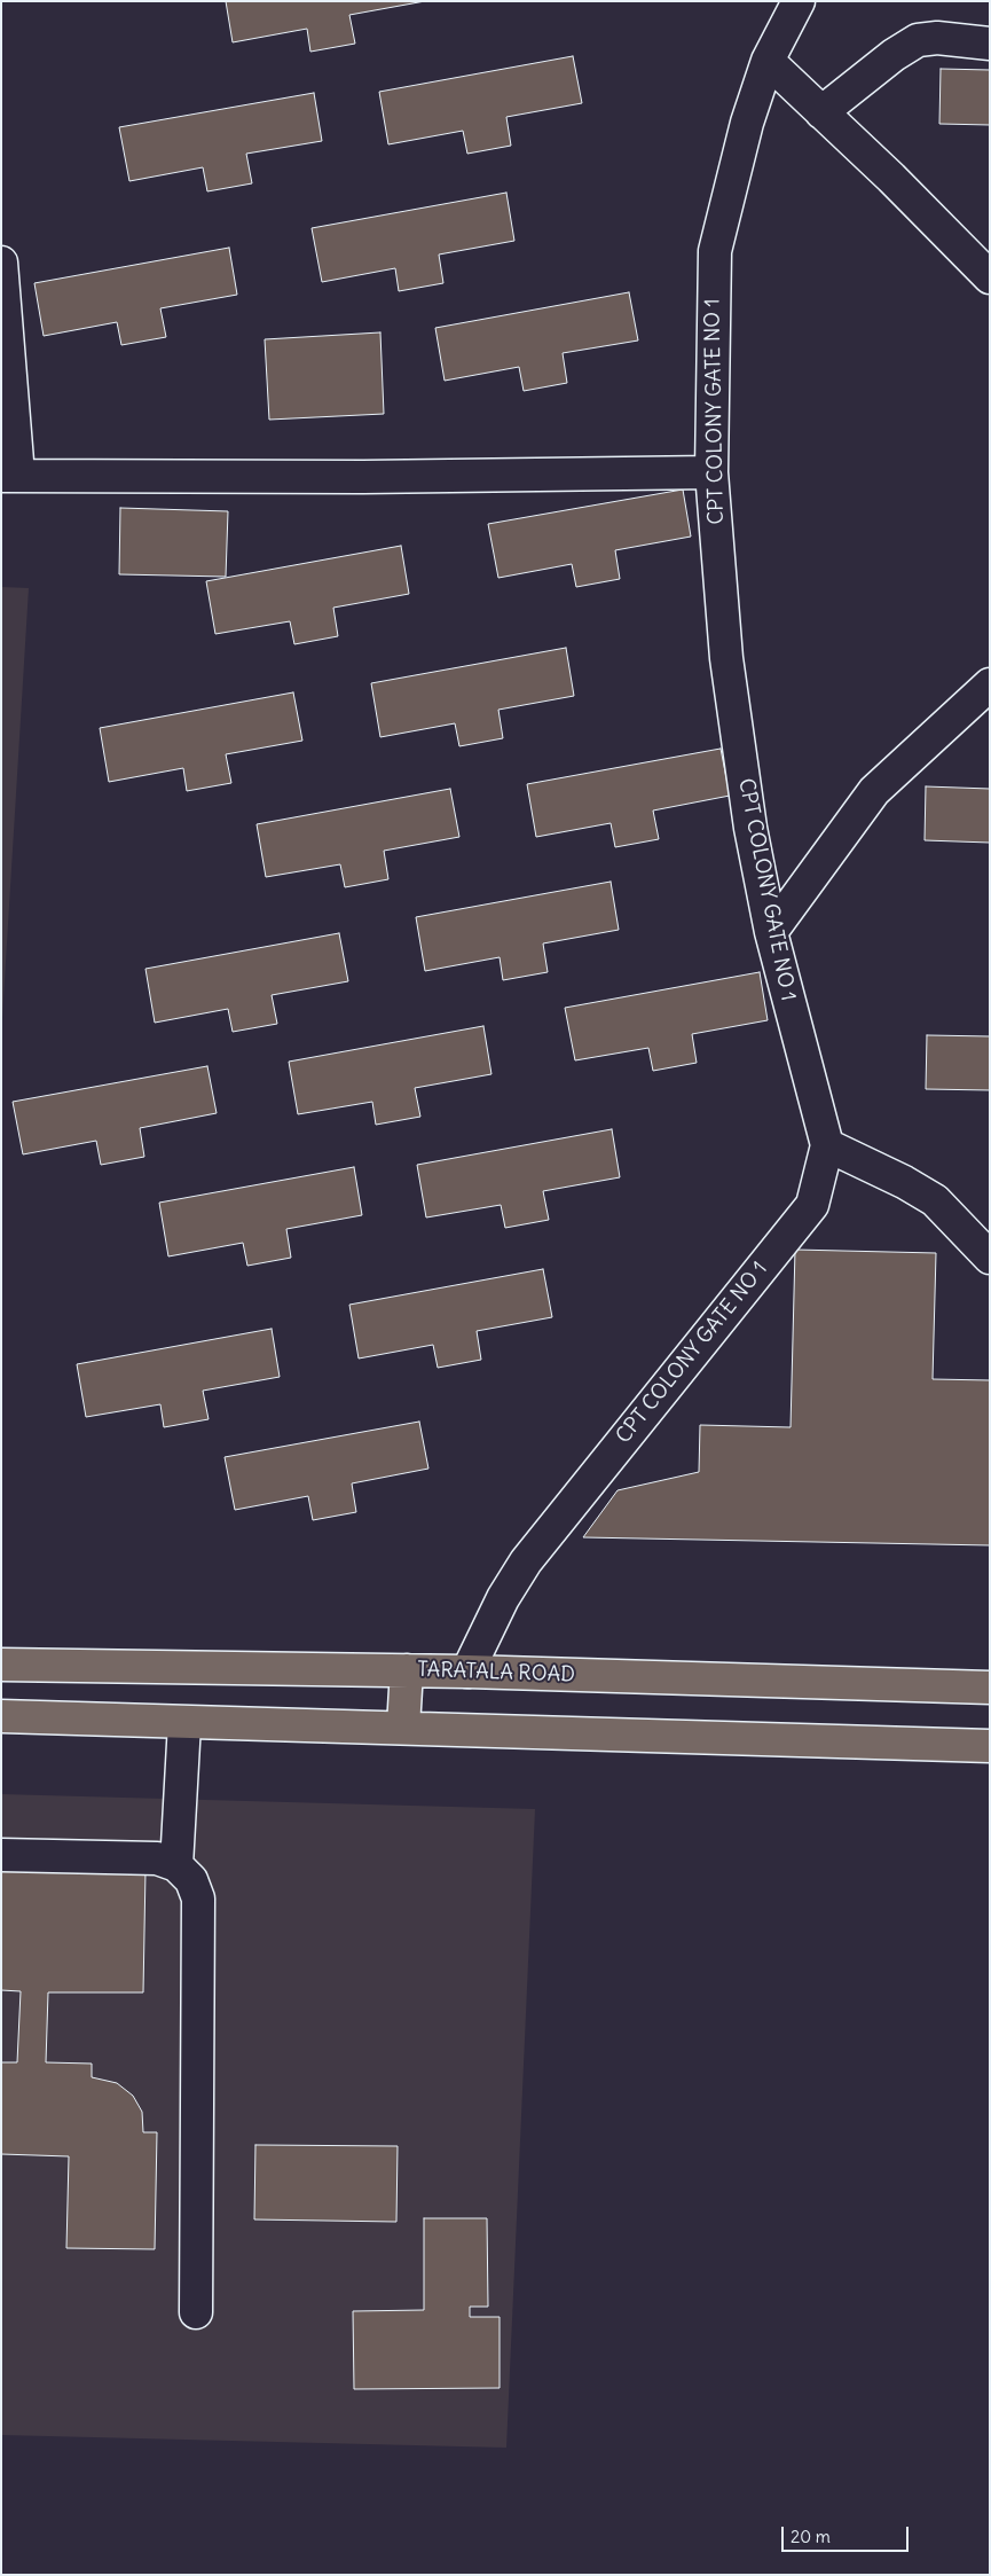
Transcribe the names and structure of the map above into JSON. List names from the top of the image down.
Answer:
{
  "streets": {
    "main road": ["TARATALA ROAD"],
    "street": ["CPT COLONY GATE NO 1"]
  },
  "crossings": [
    ["CPT COLONY GATE NO 1", "TARATALA ROAD"]
  ],
  "scale_bar": "20 m"
}
